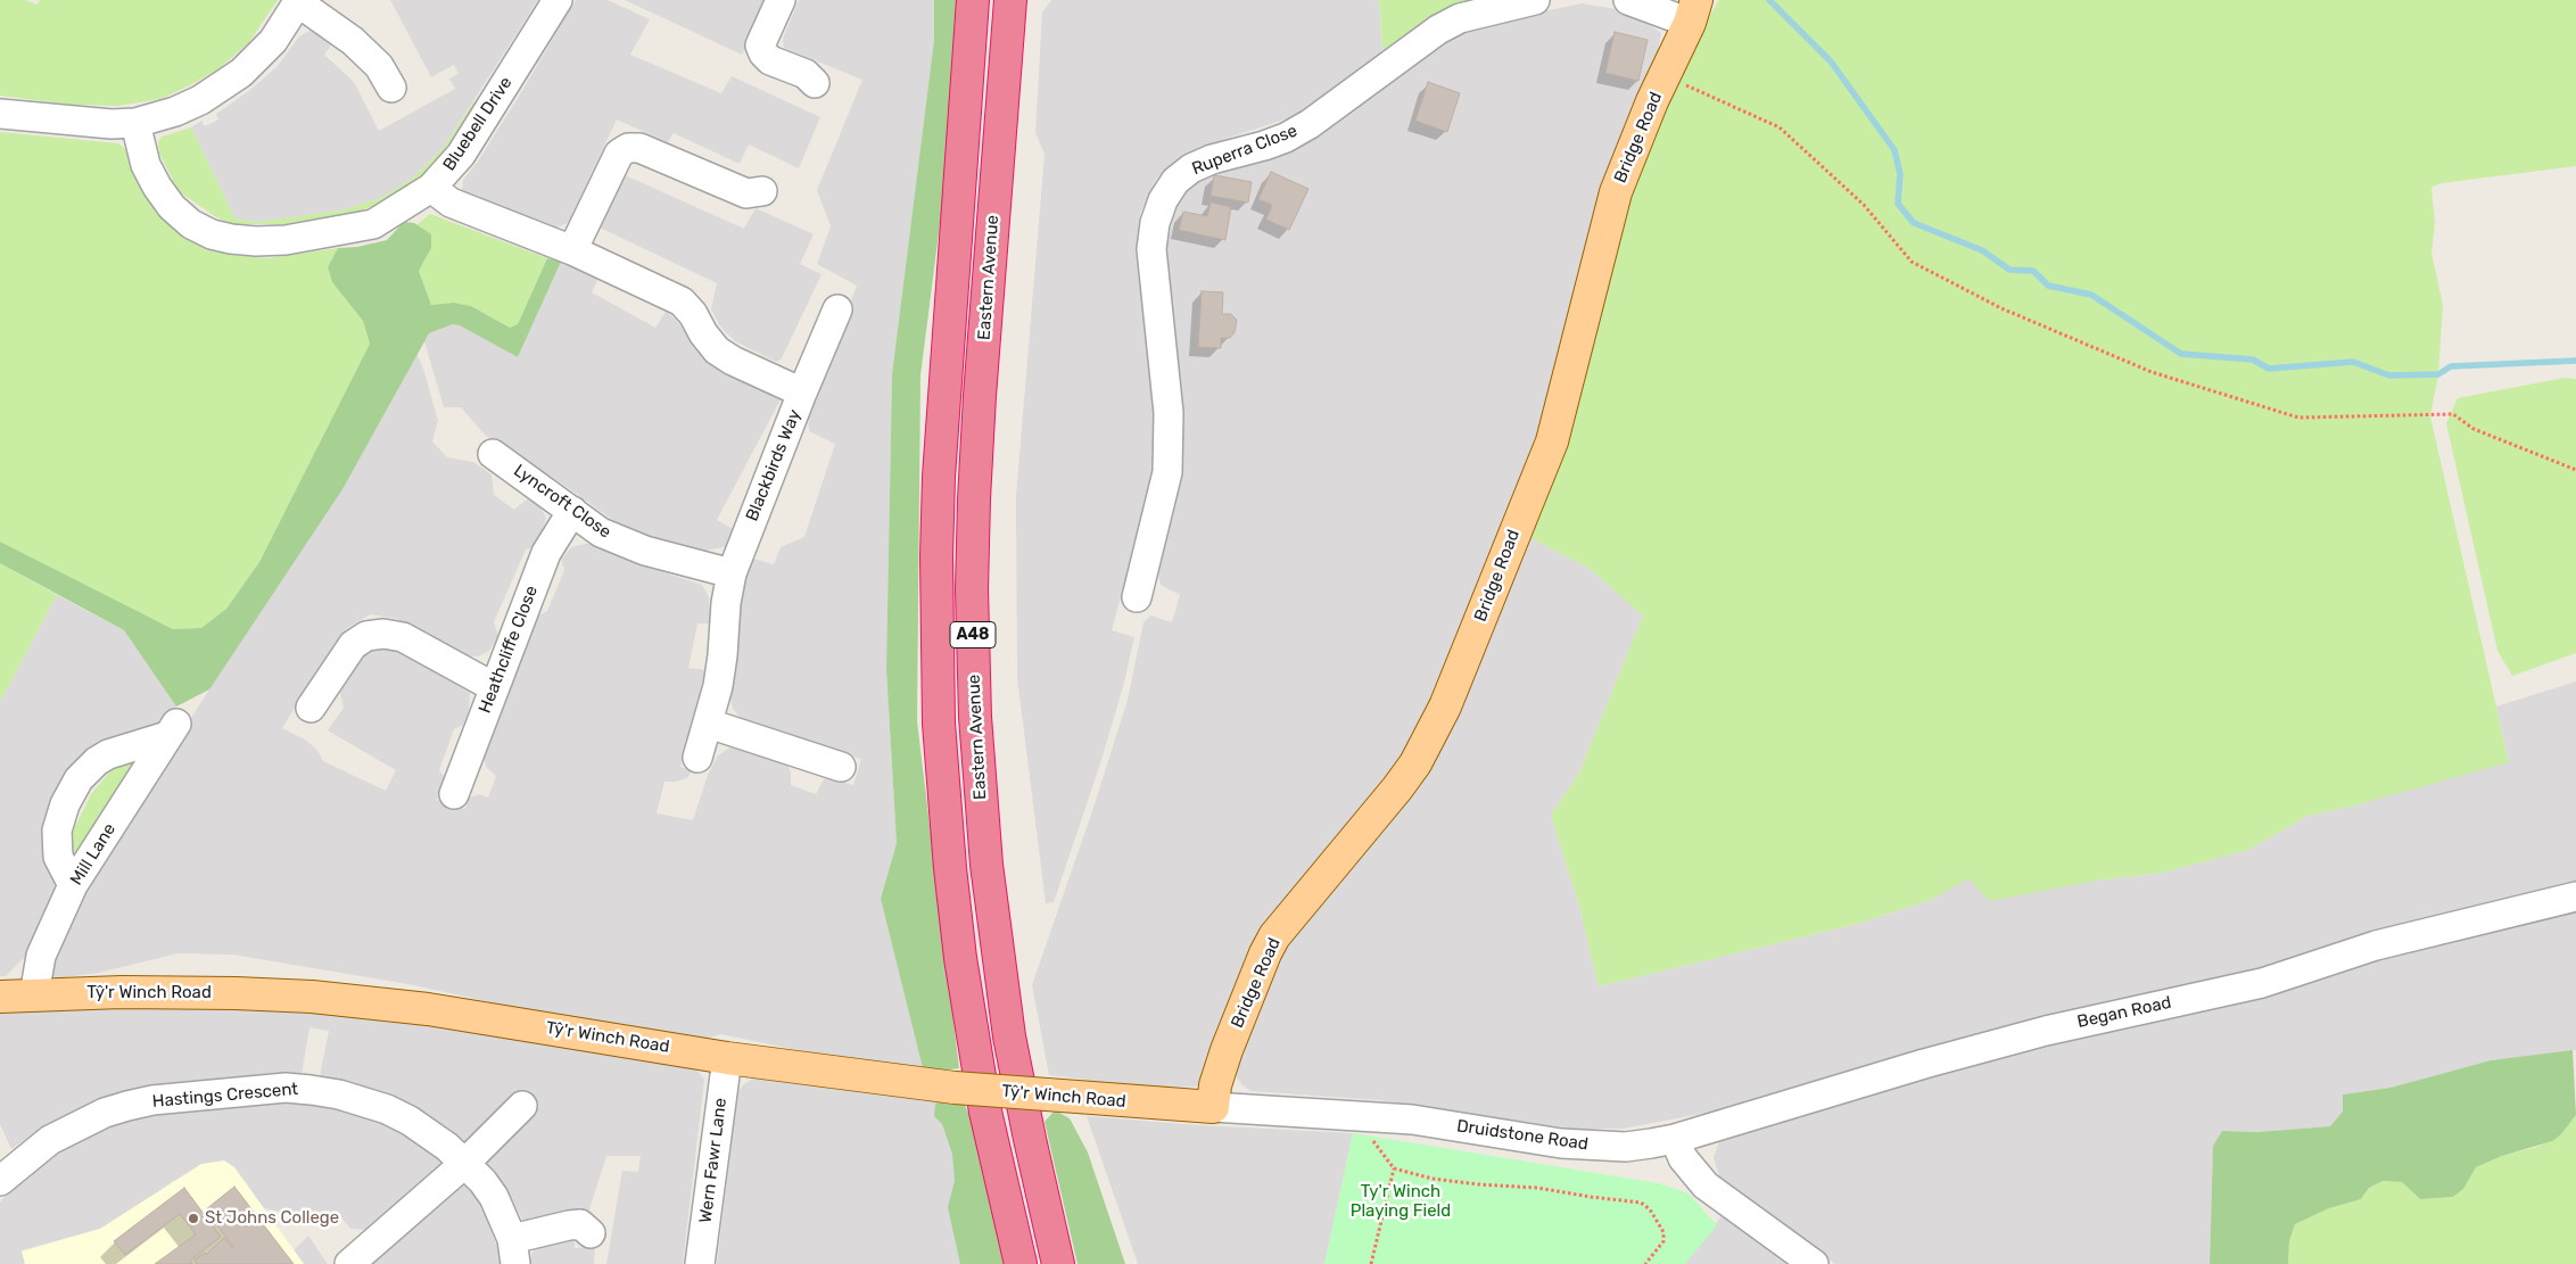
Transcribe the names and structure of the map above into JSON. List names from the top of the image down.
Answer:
{
  "streets": {
    "highway": ["Eastern Avenue", "A48"],
    "main road": ["Bridge Road", "Tŷ'r Winch Road"],
    "street": [
      "Bluebell Drive",
      "Ruperra Close",
      "Blackbirds Way",
      "Lyncroft Close",
      "Heathcliffe Close",
      "Mill Lane",
      "Began Road",
      "Hastings Crescent",
      "Druidstone Road",
      "Wern Fawr Lane"
    ]
  },
  "crossings": [
    ["Bluebell Drive", "Blackbirds Way"],
    ["Bridge Road", "Tŷ'r Winch Road"],
    ["Bridge Road", "Druidstone Road"],
    ["Blackbirds Way", "Lyncroft Close"],
    ["Lyncroft Close", "Heathcliffe Close"],
    ["Mill Lane", "Tŷ'r Winch Road"],
    ["Tŷ'r Winch Road", "Druidstone Road"],
    ["Tŷ'r Winch Road", "Wern Fawr Lane"],
    ["Began Road", "Druidstone Road"]
  ],
  "parks": ["Ty'r Winch Playing Field"],
  "places": ["St Johns College"]
}
